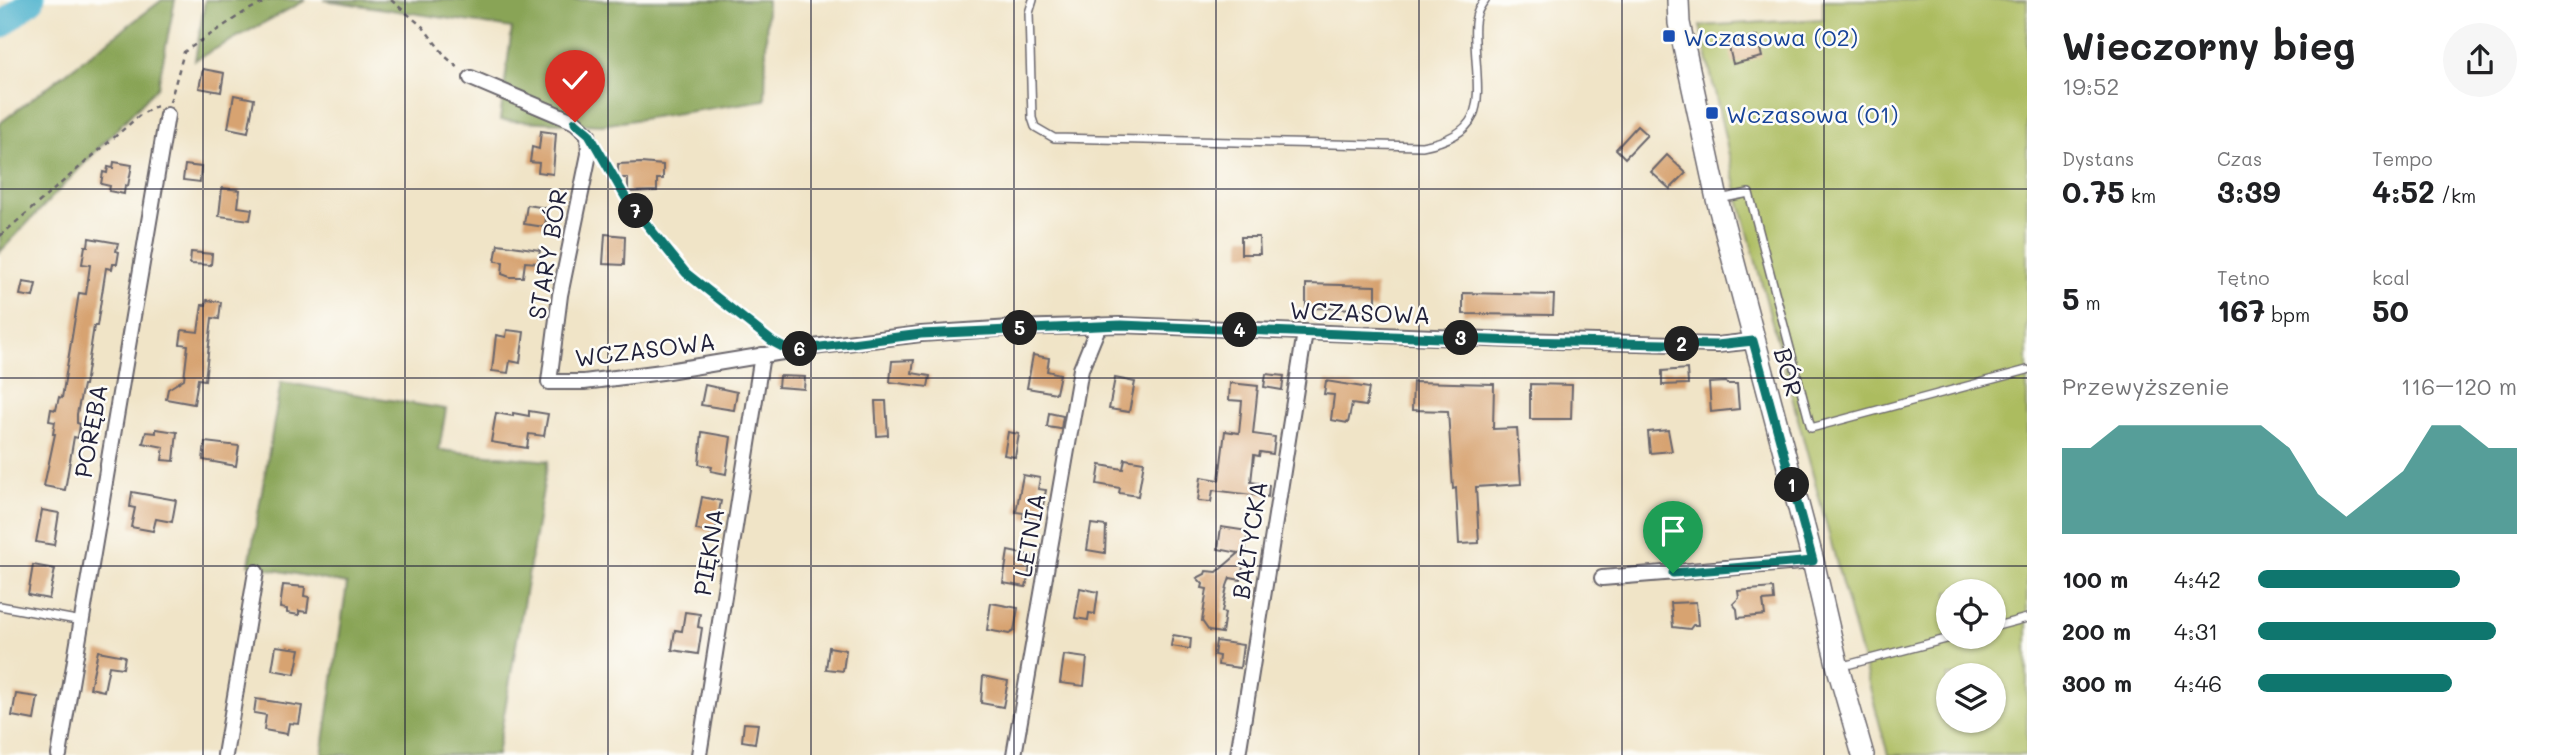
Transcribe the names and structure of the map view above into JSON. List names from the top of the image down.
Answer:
{
  "streets": {
    "street": [
      "STARY BÓR",
      "WCZASOWA",
      "BÓR",
      "PORĘBA",
      "LETNIA",
      "BAŁTYCKA",
      "PIĘKNA"
    ]
  },
  "crossings": [
    ["STARY BÓR", "WCZASOWA"],
    ["WCZASOWA", "BÓR"],
    ["WCZASOWA", "LETNIA"],
    ["WCZASOWA", "BAŁTYCKA"],
    ["WCZASOWA", "PIĘKNA"]
  ],
  "places": {
    "transit": ["Wczasowa (02)", "Wczasowa (01)"]
  },
  "page": {
    "heading": ["Wieczorny bieg", "19:52"],
    "stats": [
      ["Dystans", "0.75 km"],
      ["Czas", "3:39"],
      ["Tempo", "4:52 /km"],
      ["5 m"],
      ["Tętno", "167 bpm"],
      ["kcal", "50"]
    ],
    "pins": [
      "7",
      "5",
      "4",
      "3",
      "2",
      "6",
      "1"
    ],
    "chart": ["Przewyższenie", "116–120 m"],
    "list": [
      {
        "name": "100 m",
        "note": "4:42"
      },
      {
        "name": "200 m",
        "note": "4:31"
      },
      {
        "name": "300 m",
        "note": "4:46"
      }
    ]
  }
}
